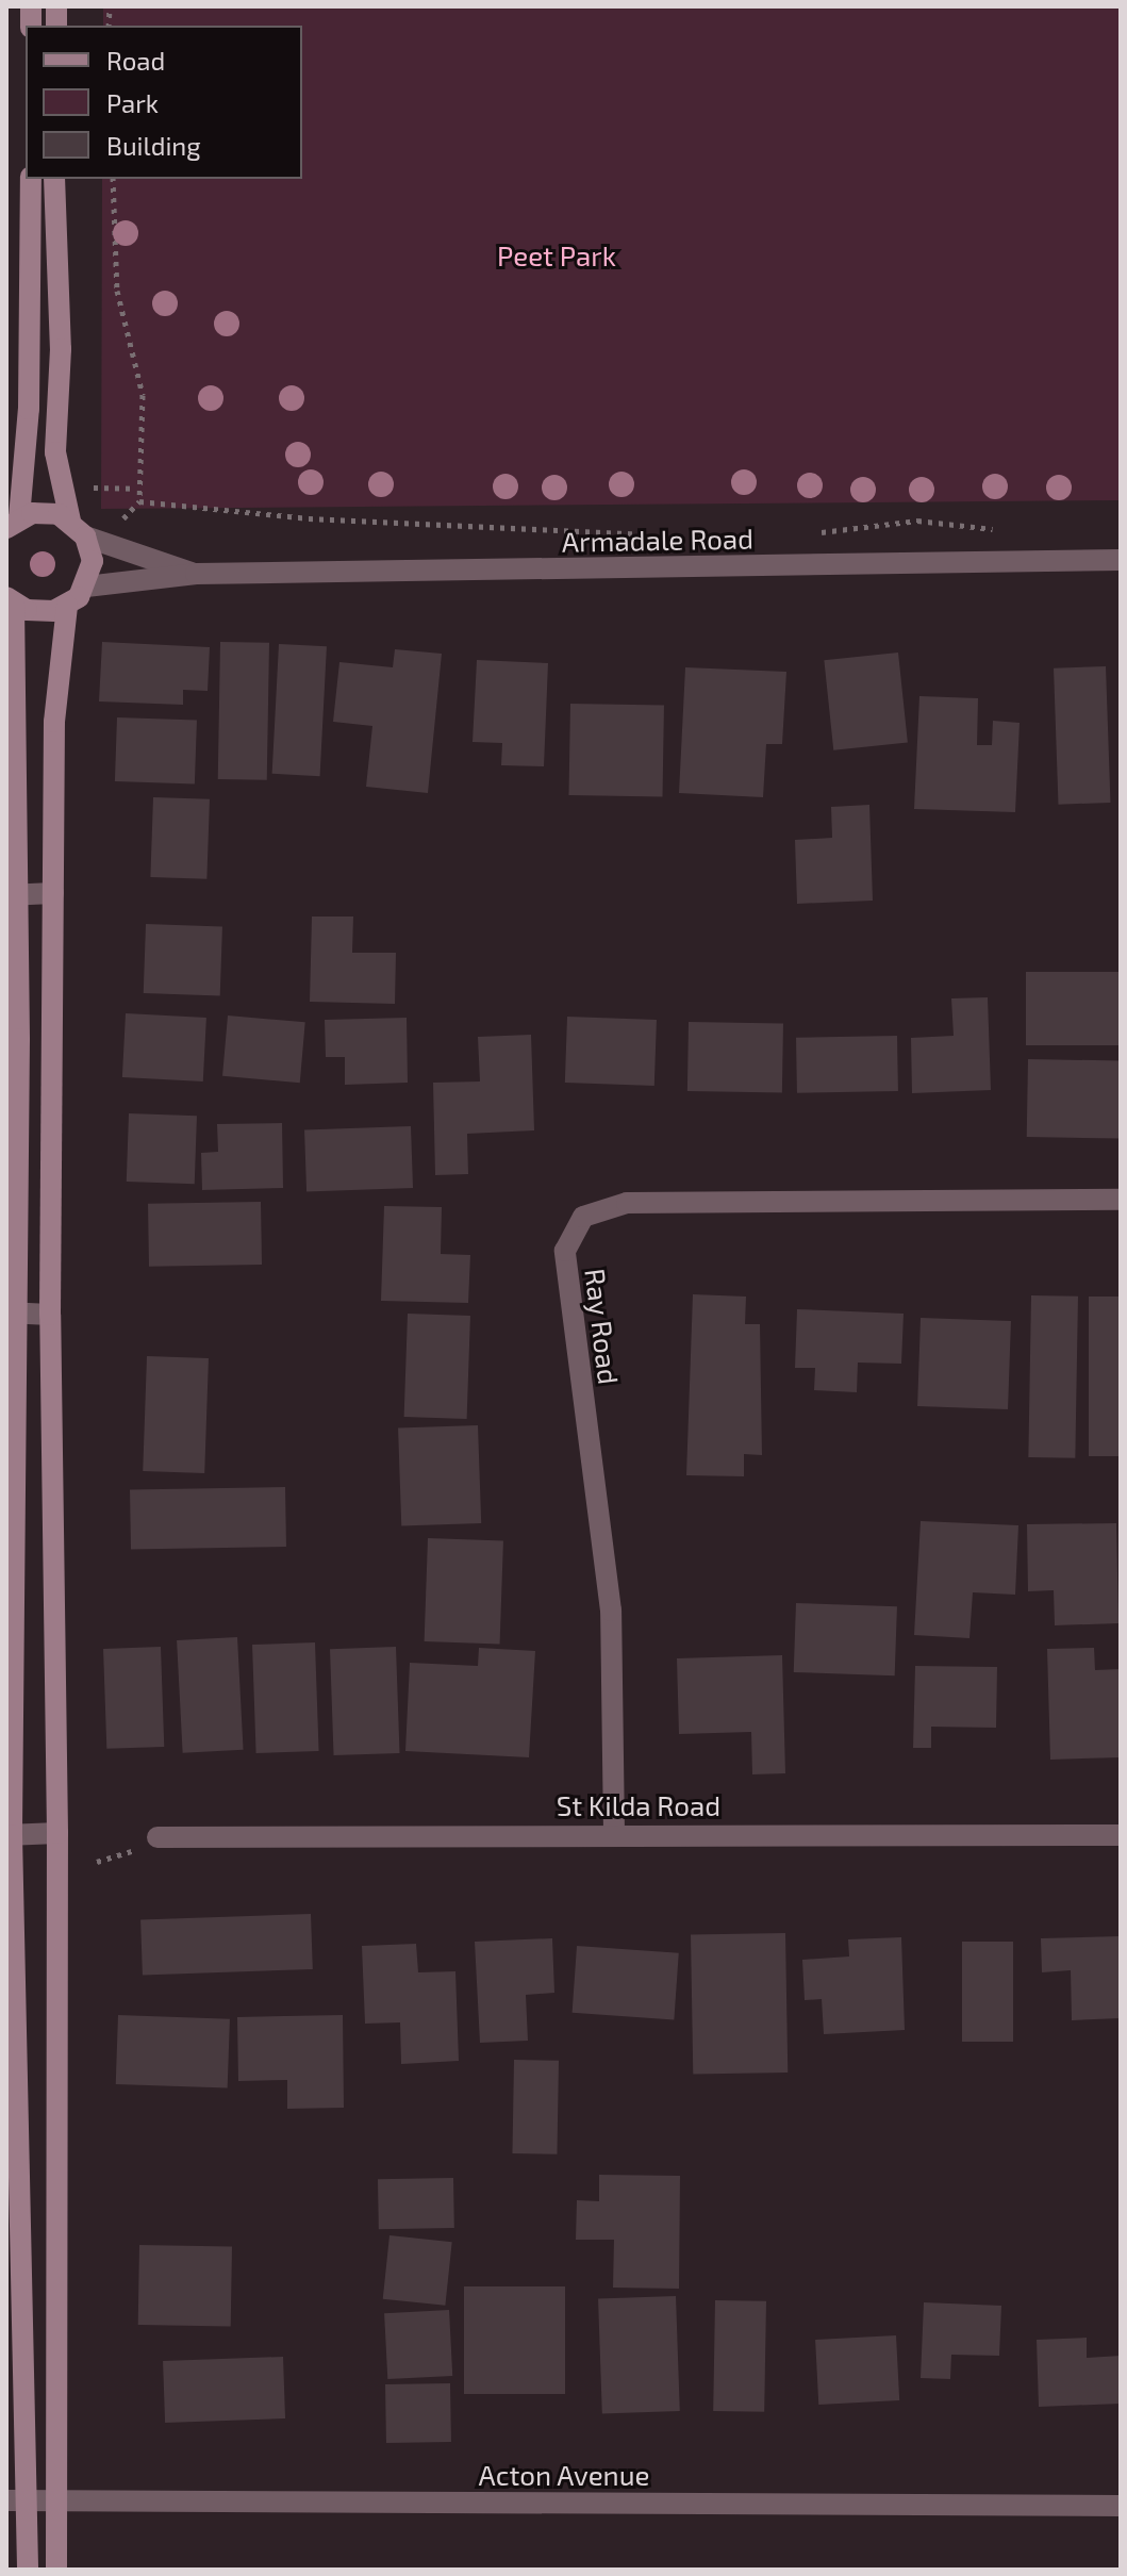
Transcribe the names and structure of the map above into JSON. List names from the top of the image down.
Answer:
{
  "streets": {
    "street": [
      "Armadale Road",
      "Ray Road",
      "St Kilda Road",
      "Acton Avenue"
    ]
  },
  "crossings": [
    ["Ray Road", "St Kilda Road"]
  ],
  "parks": ["Peet Park"],
  "legend": ["Road", "Park", "Building"]
}
